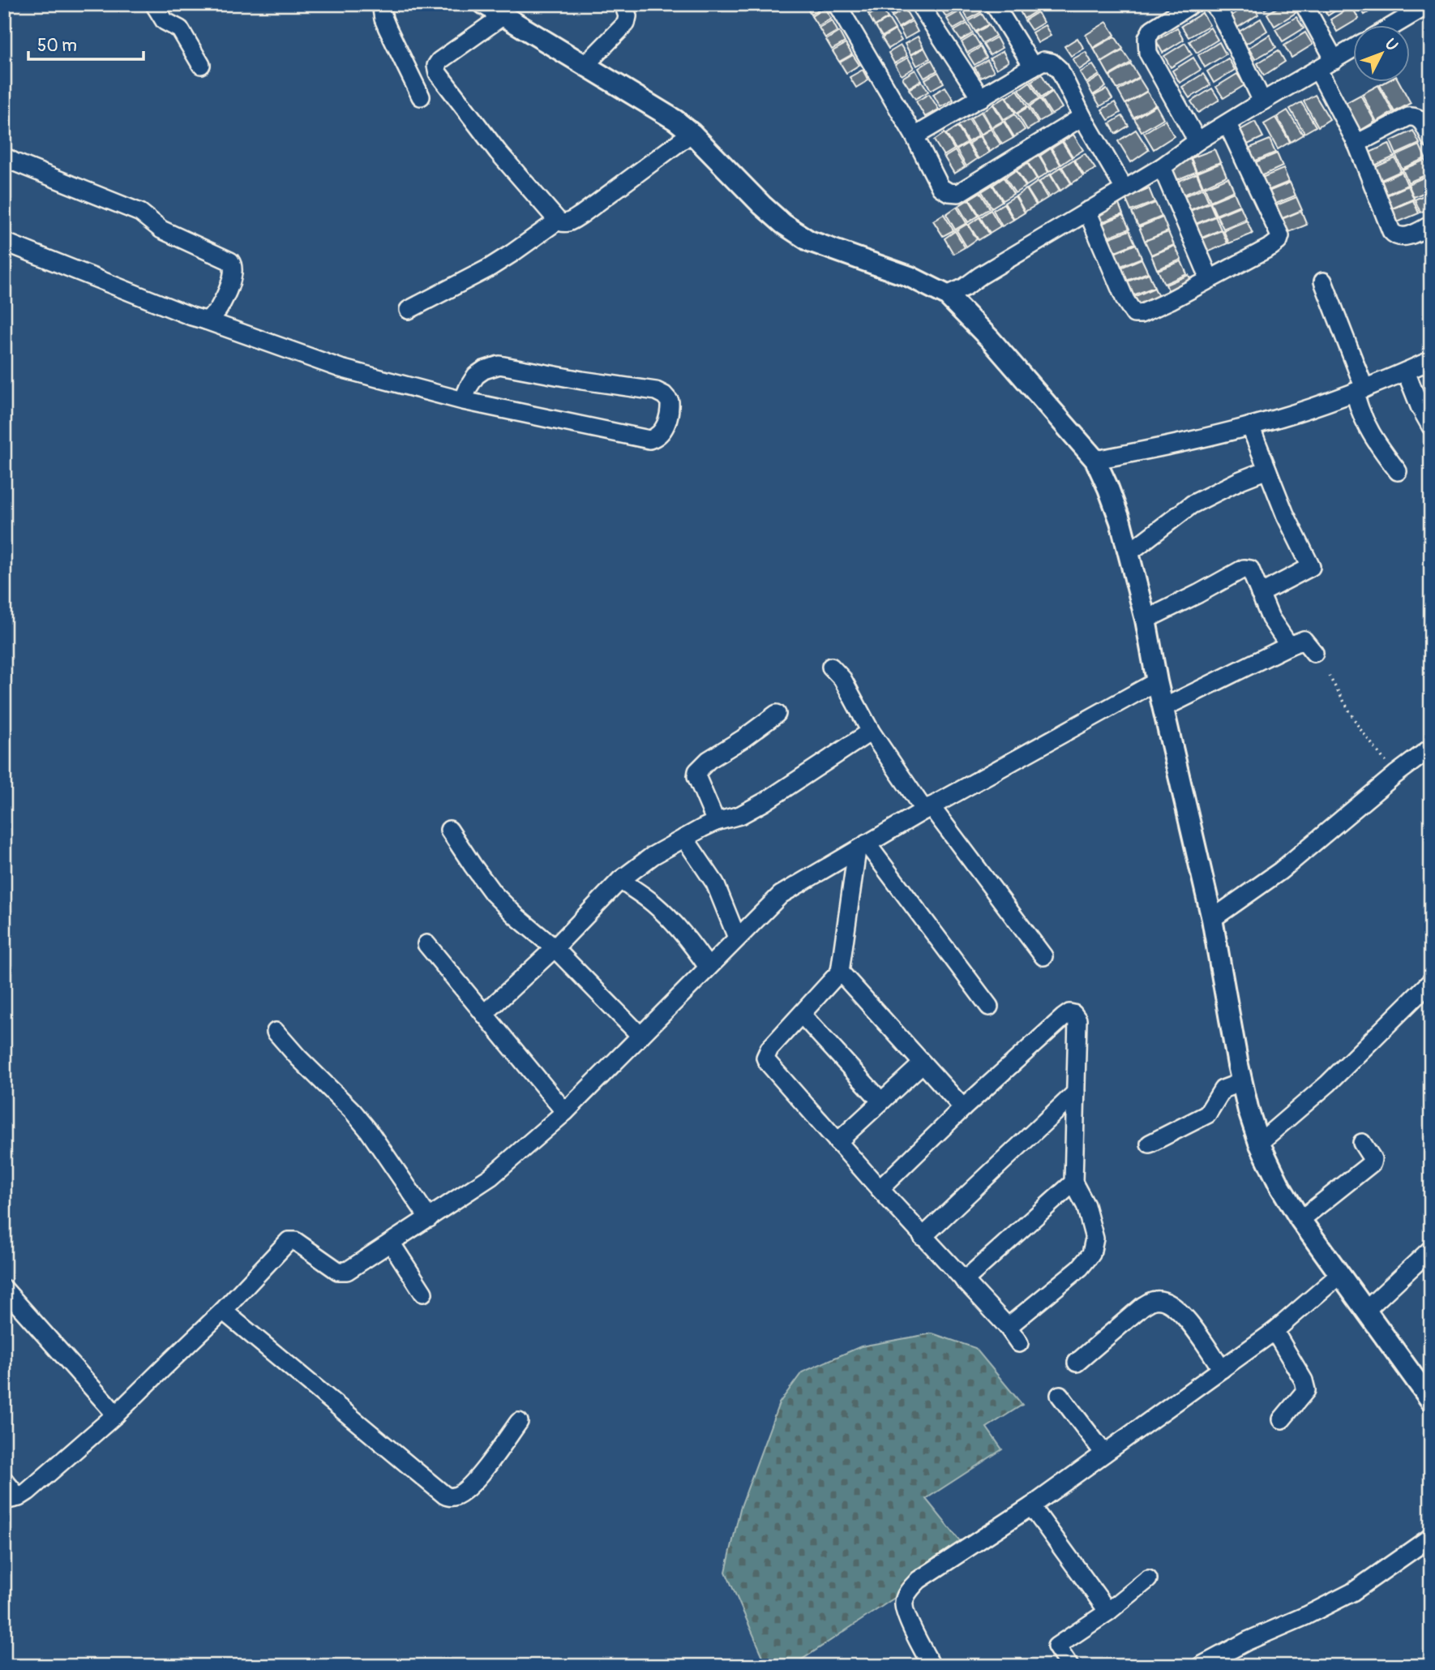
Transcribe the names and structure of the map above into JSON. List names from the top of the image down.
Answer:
{
  "scale_bar": "50 m",
  "north": "top right"
}
